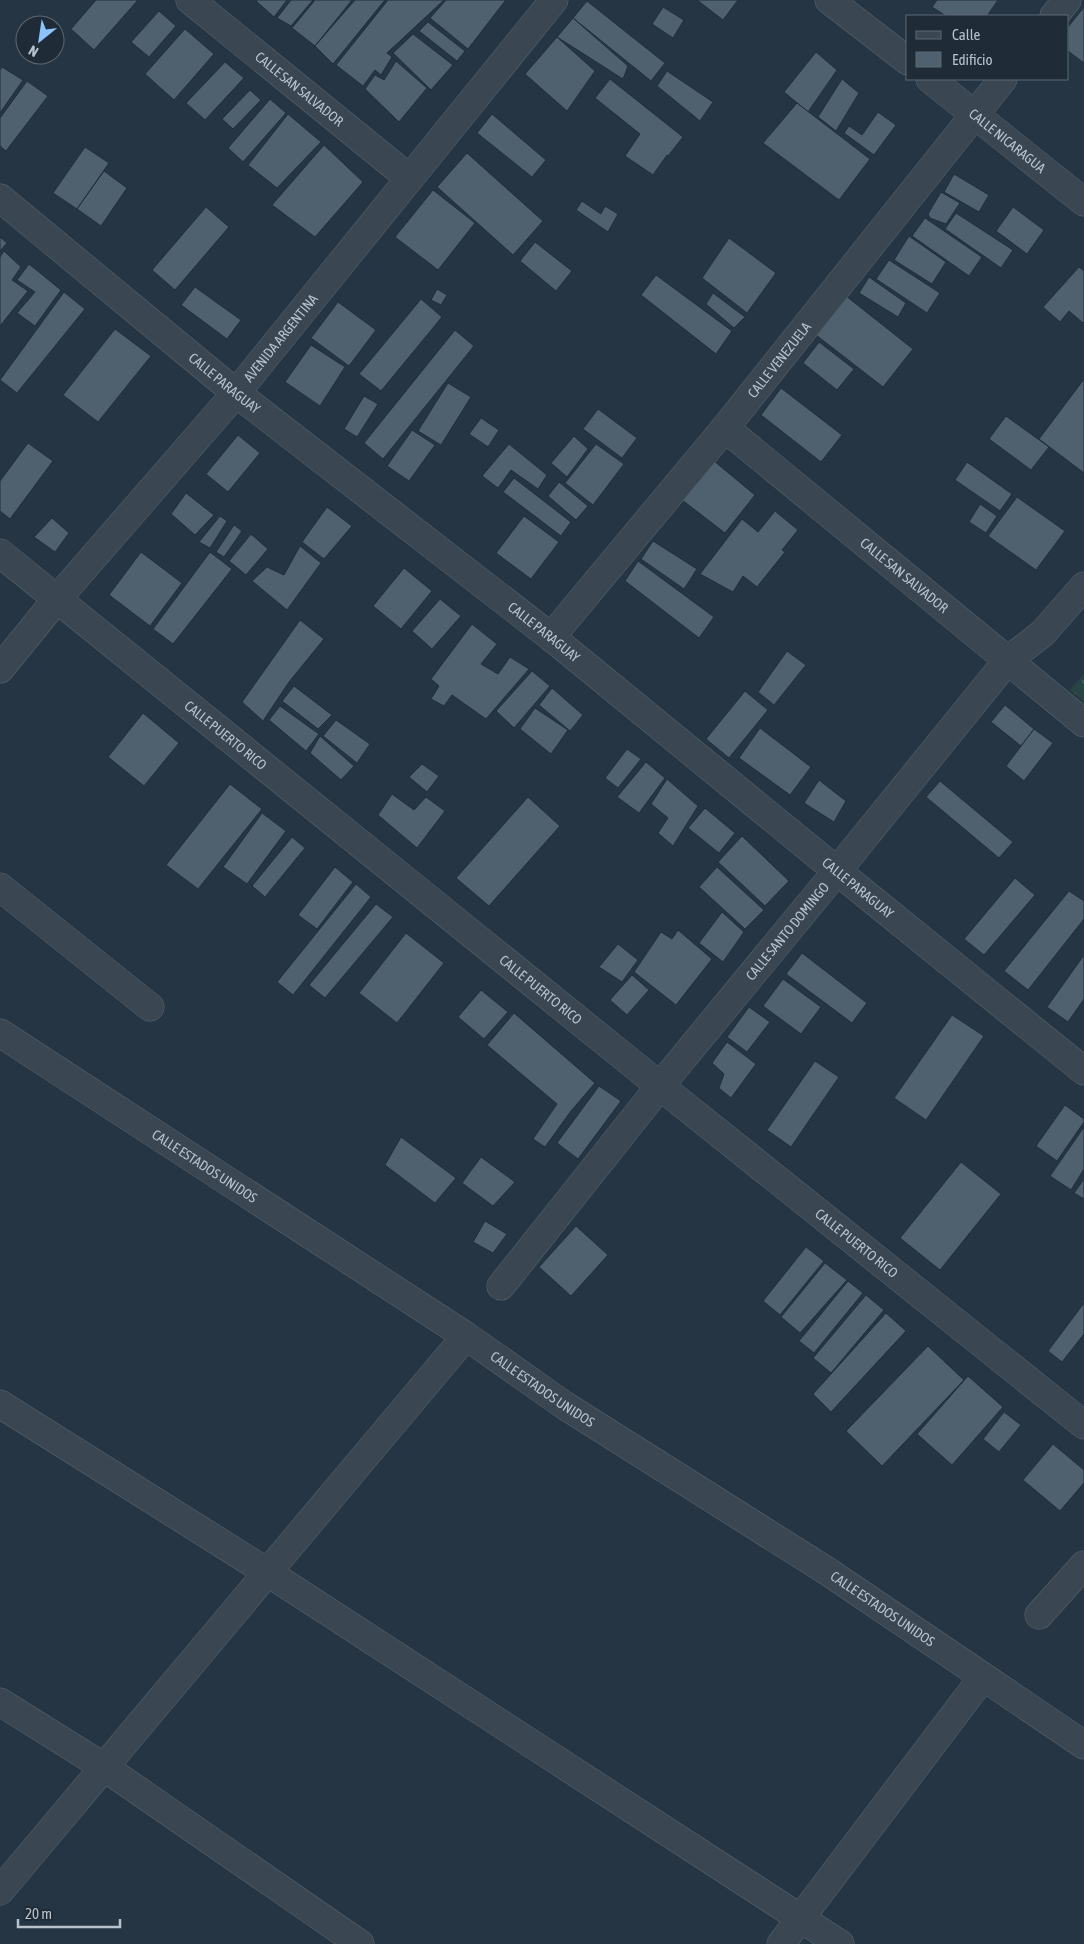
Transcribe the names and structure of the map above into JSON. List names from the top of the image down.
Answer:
{
  "streets": {
    "street": [
      "CALLE SAN SALVADOR",
      "CALLE NICARAGUA",
      "AVENIDA ARGENTINA",
      "CALLE VENEZUELA",
      "CALLE PARAGUAY",
      "CALLE PUERTO RICO",
      "CALLE SANTO DOMINGO",
      "CALLE ESTADOS UNIDOS"
    ]
  },
  "crossings": [
    ["CALLE SAN SALVADOR", "AVENIDA ARGENTINA"],
    ["CALLE SAN SALVADOR", "CALLE VENEZUELA"],
    ["CALLE SAN SALVADOR", "CALLE SANTO DOMINGO"],
    ["CALLE NICARAGUA", "CALLE VENEZUELA"],
    ["AVENIDA ARGENTINA", "CALLE PARAGUAY"],
    ["AVENIDA ARGENTINA", "CALLE PUERTO RICO"],
    ["CALLE VENEZUELA", "CALLE PARAGUAY"],
    ["CALLE PARAGUAY", "CALLE SANTO DOMINGO"],
    ["CALLE PUERTO RICO", "CALLE SANTO DOMINGO"]
  ],
  "legend": ["Calle", "Edificio"],
  "scale_bar": "20 m",
  "north": "bottom left"
}
